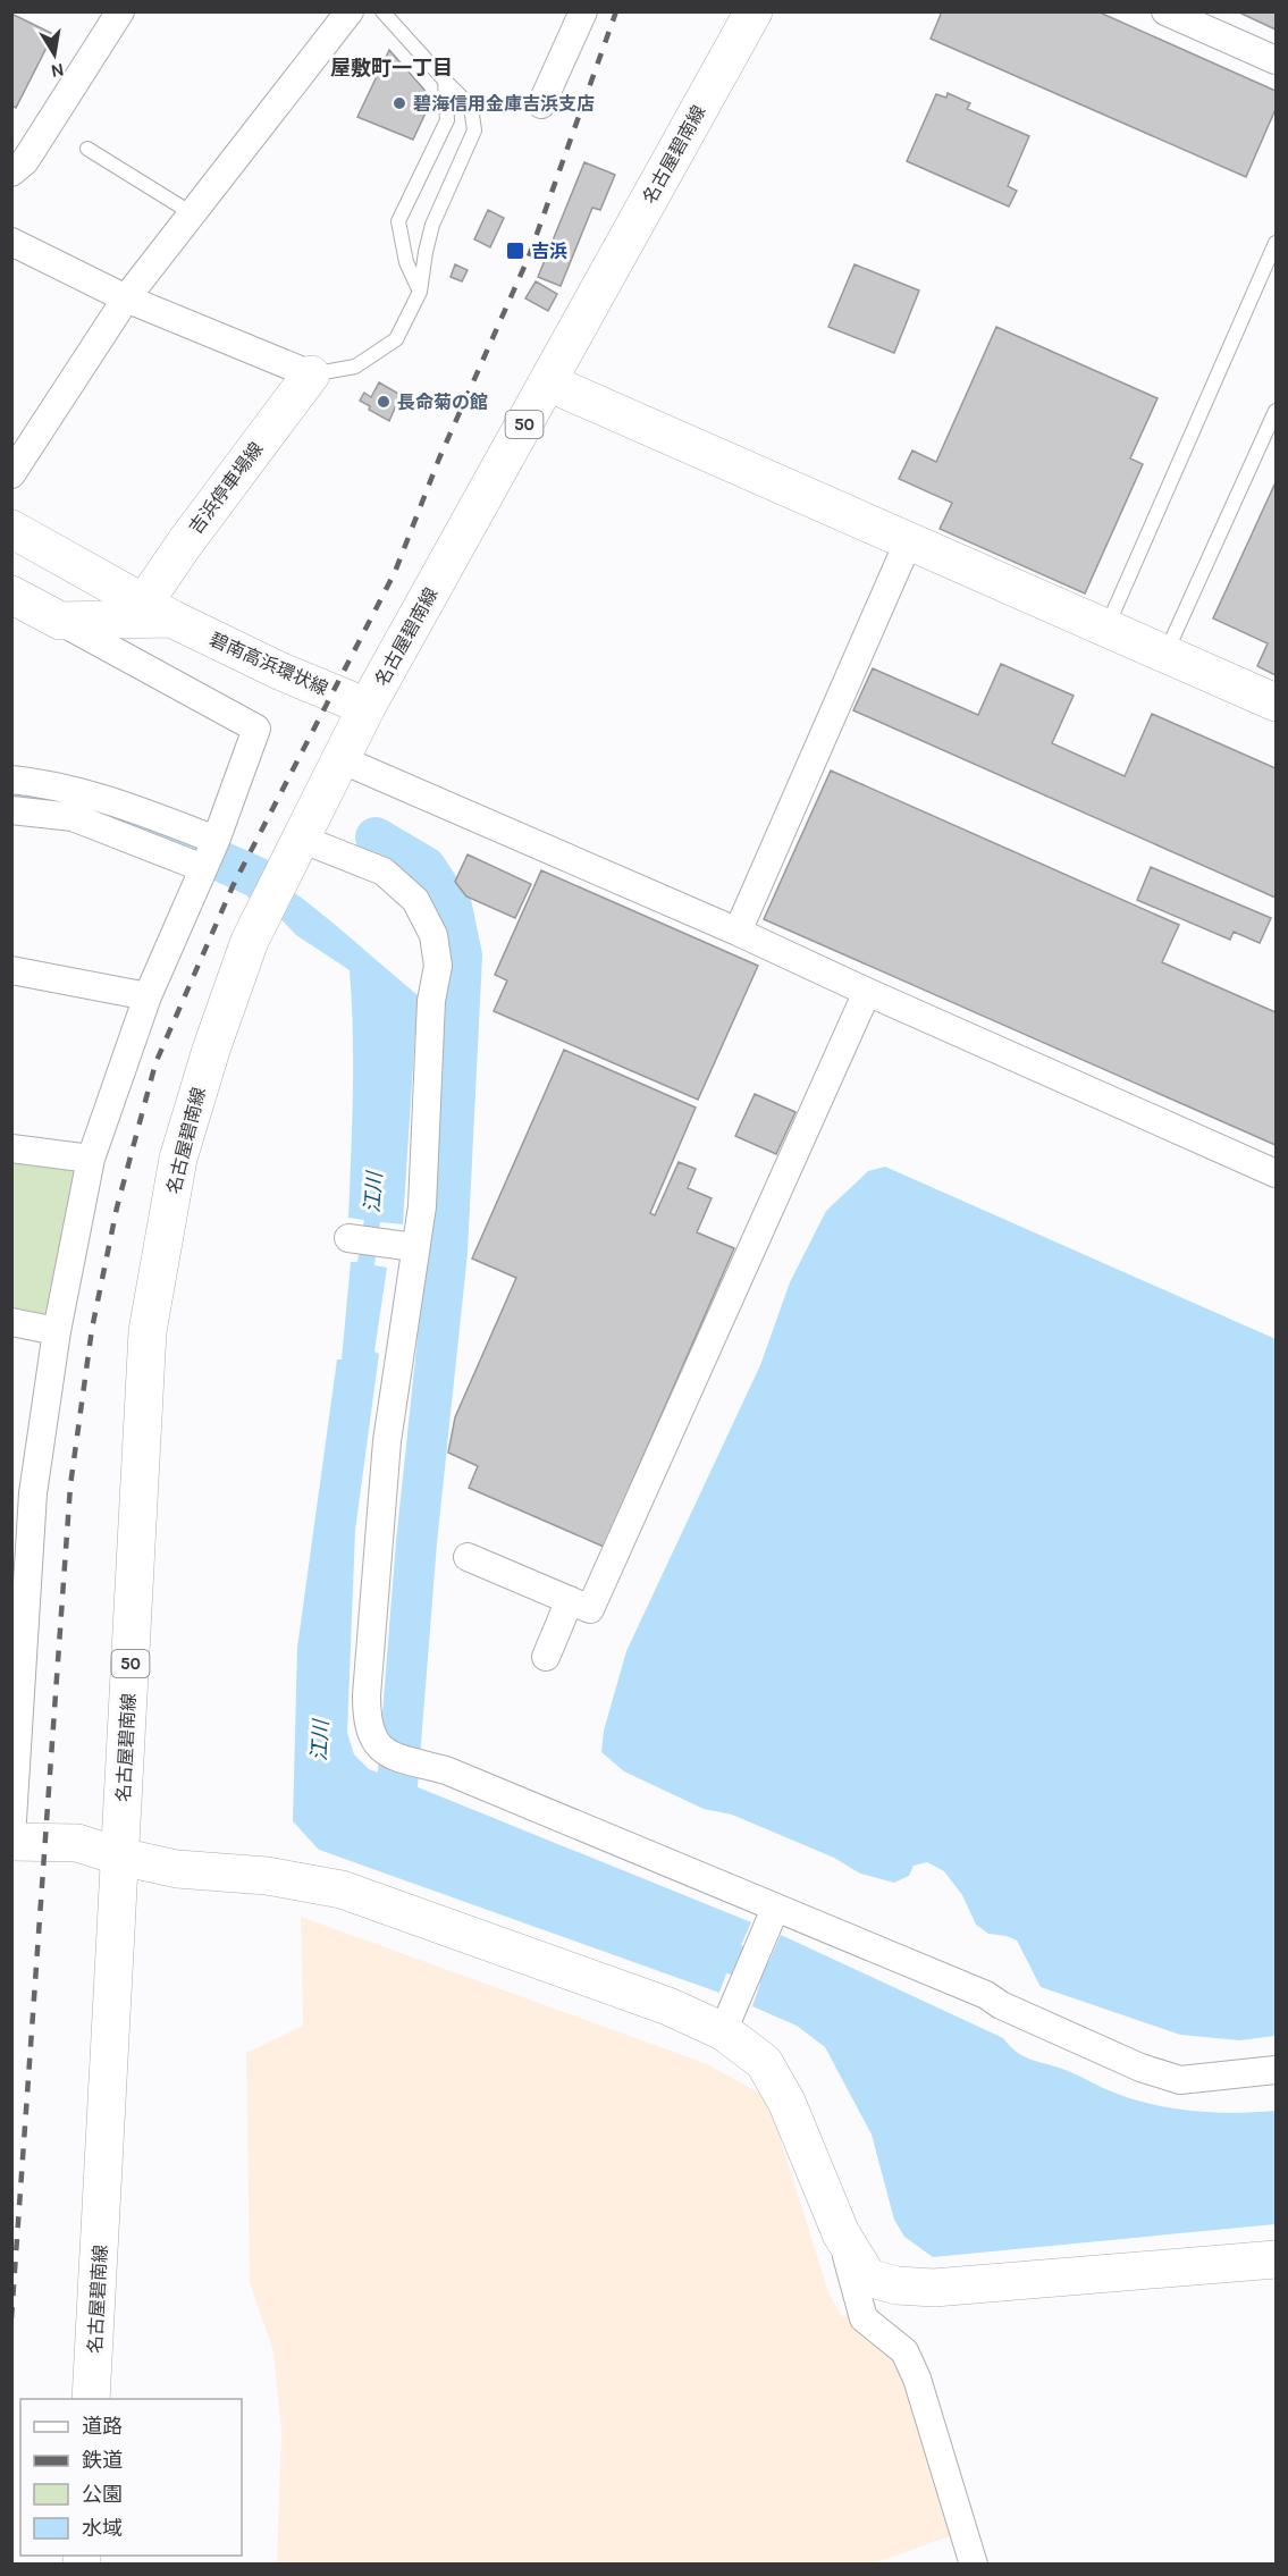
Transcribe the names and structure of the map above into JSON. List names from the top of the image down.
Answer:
{
  "streets": {
    "main road": [
      "名古屋碧南線",
      "50",
      "吉浜停車場線",
      "碧南高浜環状線"
    ]
  },
  "crossings": [
    ["名古屋碧南線", "碧南高浜環状線"],
    ["吉浜停車場線", "碧南高浜環状線"]
  ],
  "districts": ["屋敷町一丁目"],
  "water": ["江川"],
  "places": {
    "other": ["碧海信用金庫吉浜支店", "長命菊の館"],
    "transit": ["吉浜"]
  },
  "legend": [
    "道路",
    "鉄道",
    "公園",
    "水域"
  ],
  "north": "bottom"
}
